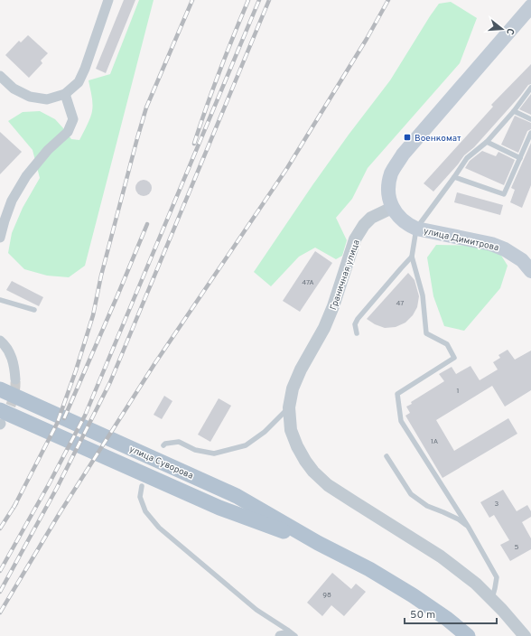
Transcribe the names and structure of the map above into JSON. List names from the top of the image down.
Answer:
{
  "streets": {
    "main road": ["улица Димитрова", "улица Суворова"],
    "street": ["Граничная улица"]
  },
  "crossings": [
    ["улица Димитрова", "Граничная улица"]
  ],
  "places": {
    "transit": ["Военкомат"]
  },
  "house_numbers": [
    "47А",
    "47",
    "1",
    "1А",
    "3",
    "5",
    "98"
  ],
  "scale_bar": "50 m",
  "north": "right"
}
